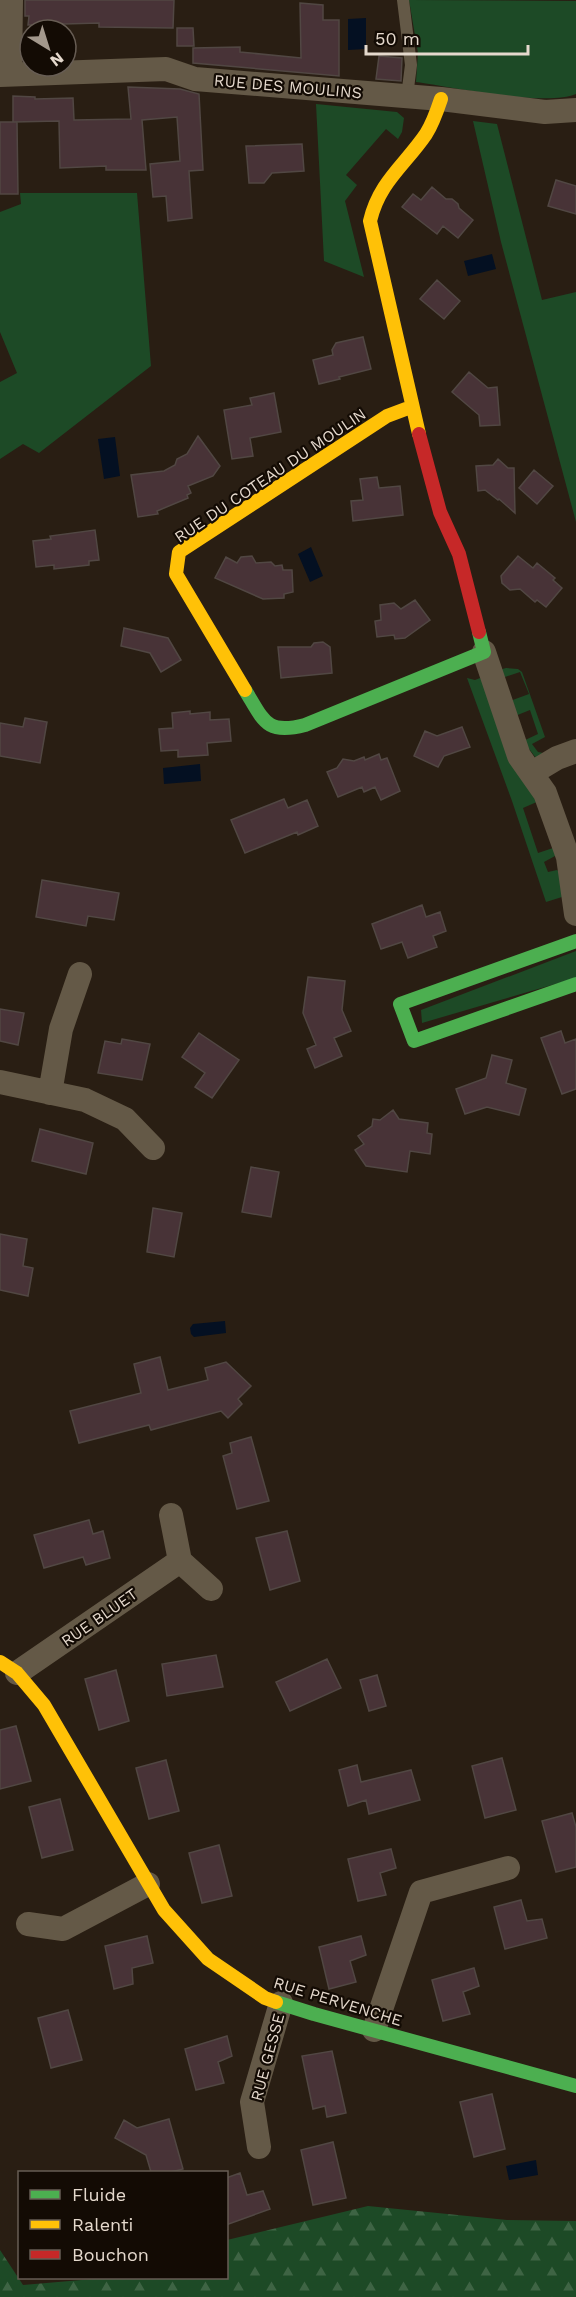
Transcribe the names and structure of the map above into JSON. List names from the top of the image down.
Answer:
{
  "streets": {
    "street": [
      "RUE DES MOULINS",
      "RUE DU COTEAU DU MOULIN",
      "RUE BLUET",
      "RUE PERVENCHE",
      "RUE GESSE"
    ]
  },
  "crossings": [
    ["RUE BLUET", "RUE PERVENCHE"],
    ["RUE PERVENCHE", "RUE GESSE"]
  ],
  "legend": ["Fluide", "Ralenti", "Bouchon"],
  "scale_bar": "50 m",
  "north": "bottom right"
}
